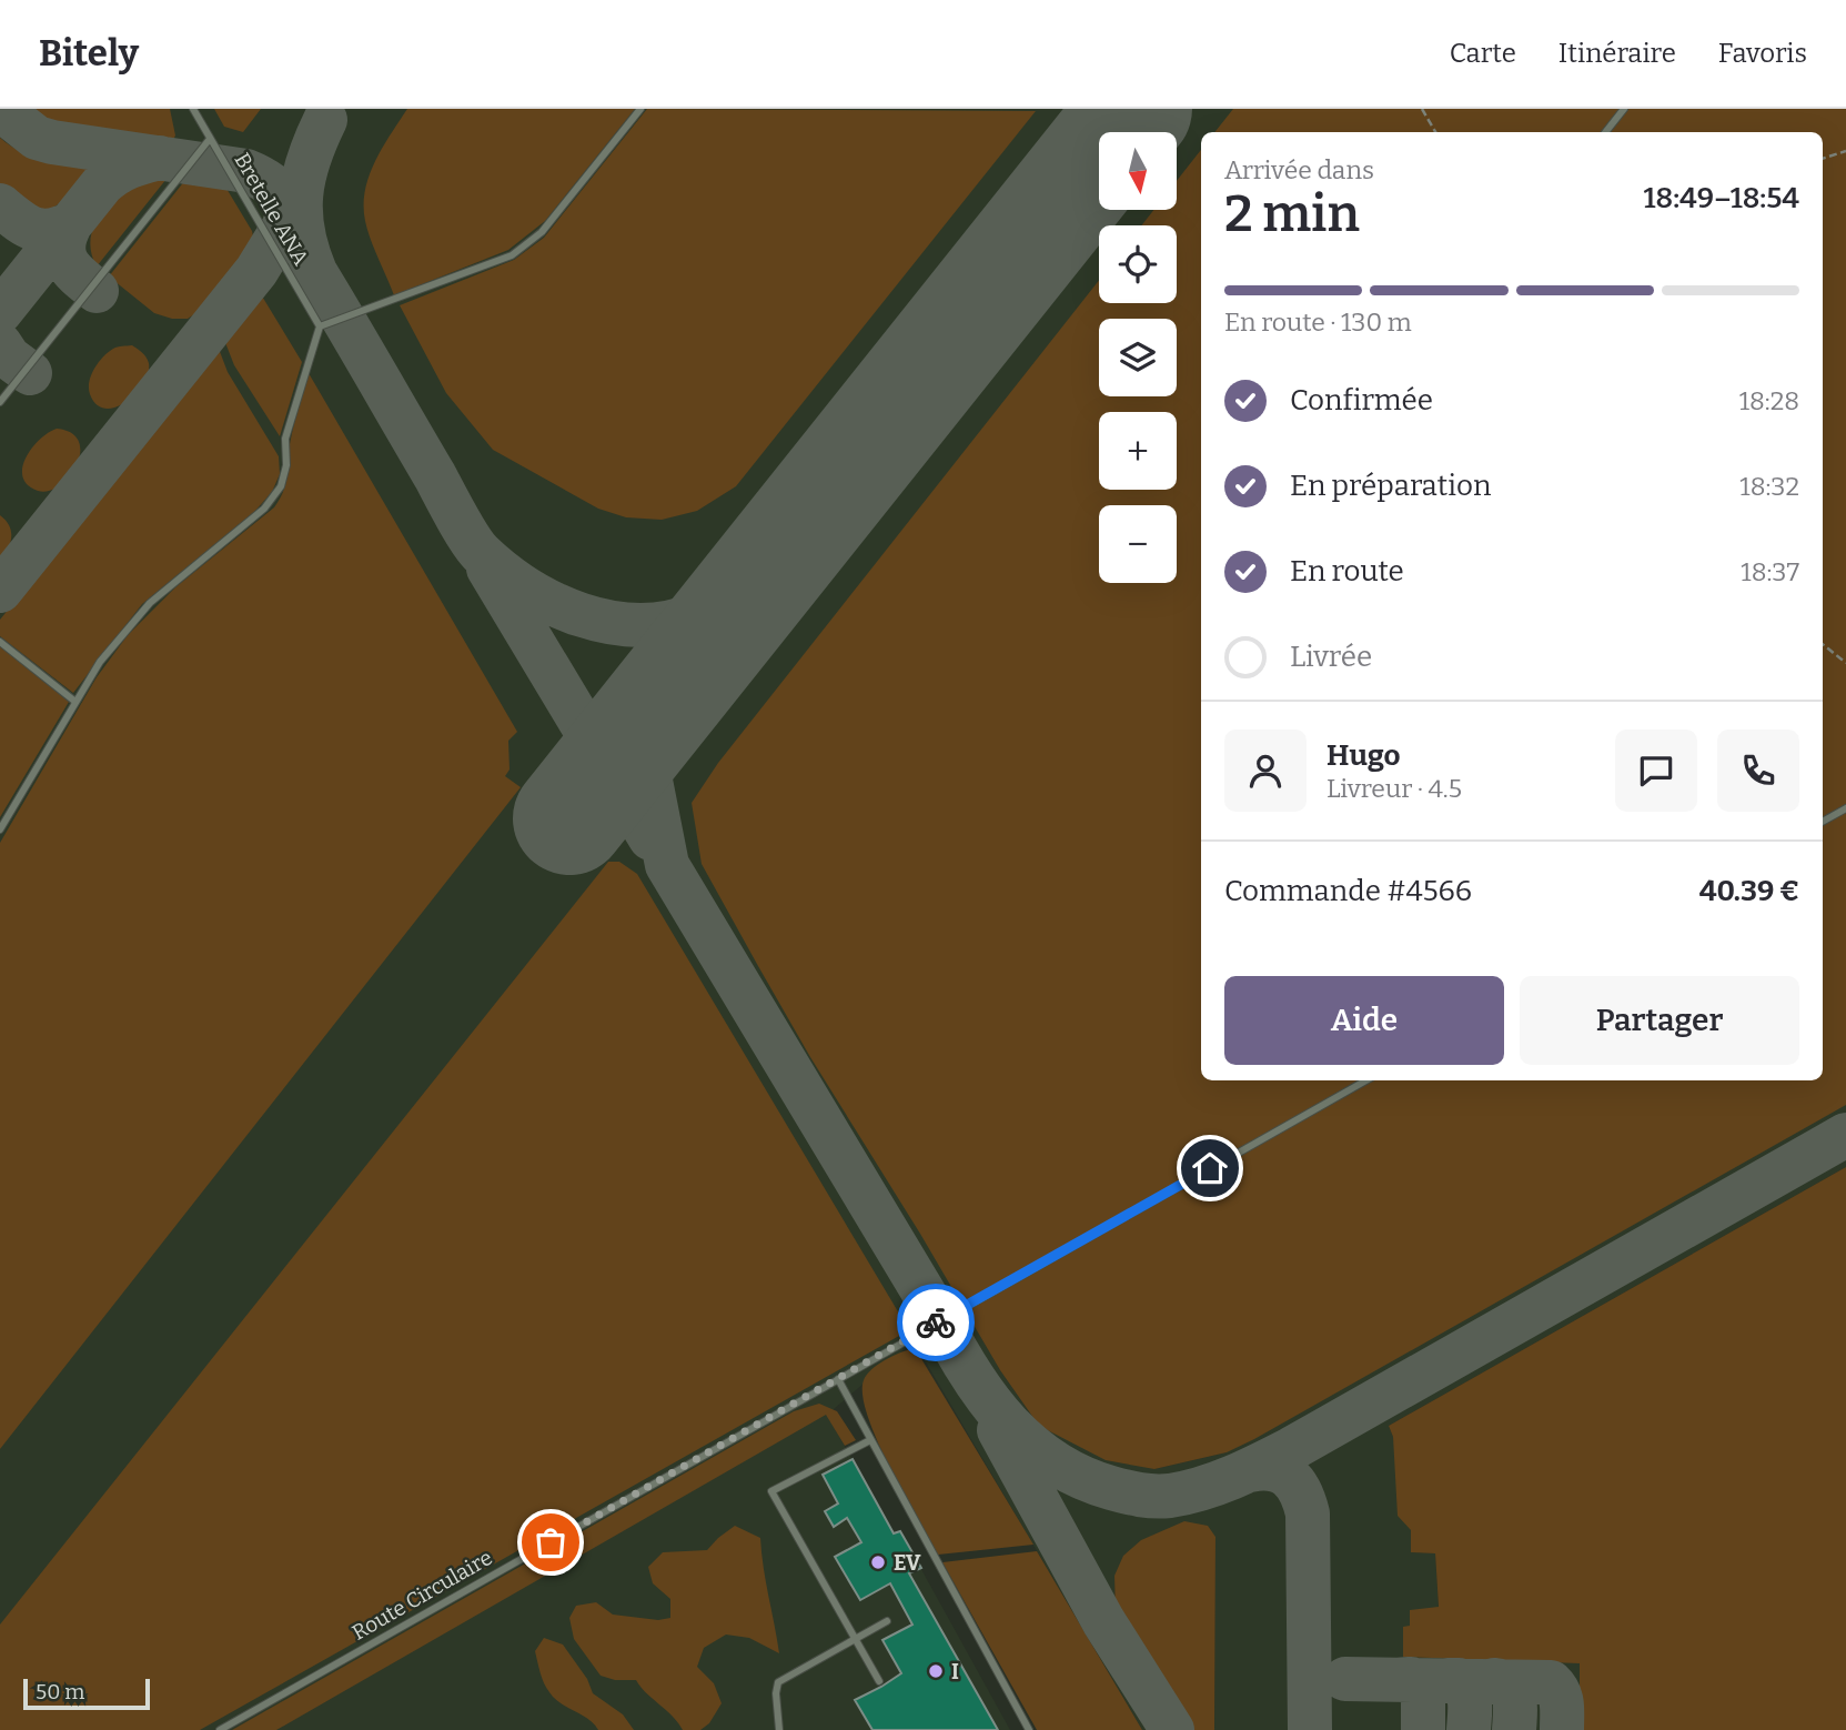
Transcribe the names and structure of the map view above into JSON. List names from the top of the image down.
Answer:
{
  "streets": {
    "lane": ["Bretelle ANA", "Route Circulaire"]
  },
  "places": ["EV", "I"],
  "scale_bar": "50 m",
  "north": "bottom",
  "page": {
    "header": "Bitely",
    "nav": ["Carte", "Itinéraire", "Favoris"],
    "map_buttons": ["+", "−"],
    "heading": ["2 min", "Arrivée dans", "18:49–18:54"],
    "panel": [
      "Hugo",
      "Livreur · 4.5",
      "Commande #4566",
      "40.39 €"
    ],
    "bar": "En route · 130 m",
    "list": [
      ["Confirmée", "18:28"],
      ["En préparation", "18:32"],
      ["En route", "18:37"],
      "Livrée"
    ],
    "buttons": ["Aide", "Partager"],
    "scale": "50 m"
  }
}
